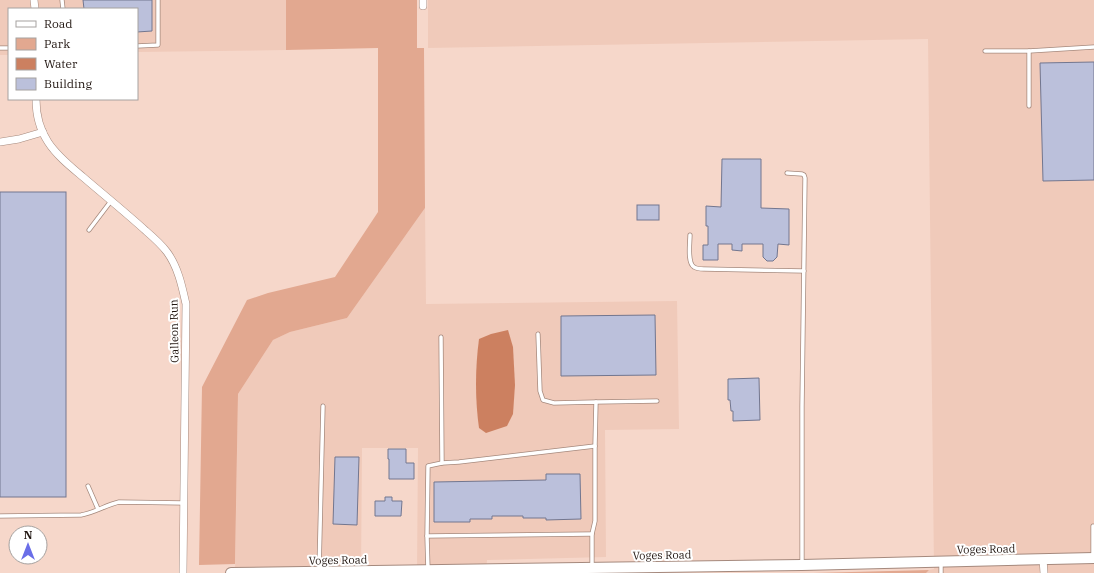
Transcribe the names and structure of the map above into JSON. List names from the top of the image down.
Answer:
{
  "streets": {
    "street": ["Galleon Run", "Voges Road"]
  },
  "legend": [
    "Road",
    "Park",
    "Water",
    "Building"
  ],
  "north": "top"
}
